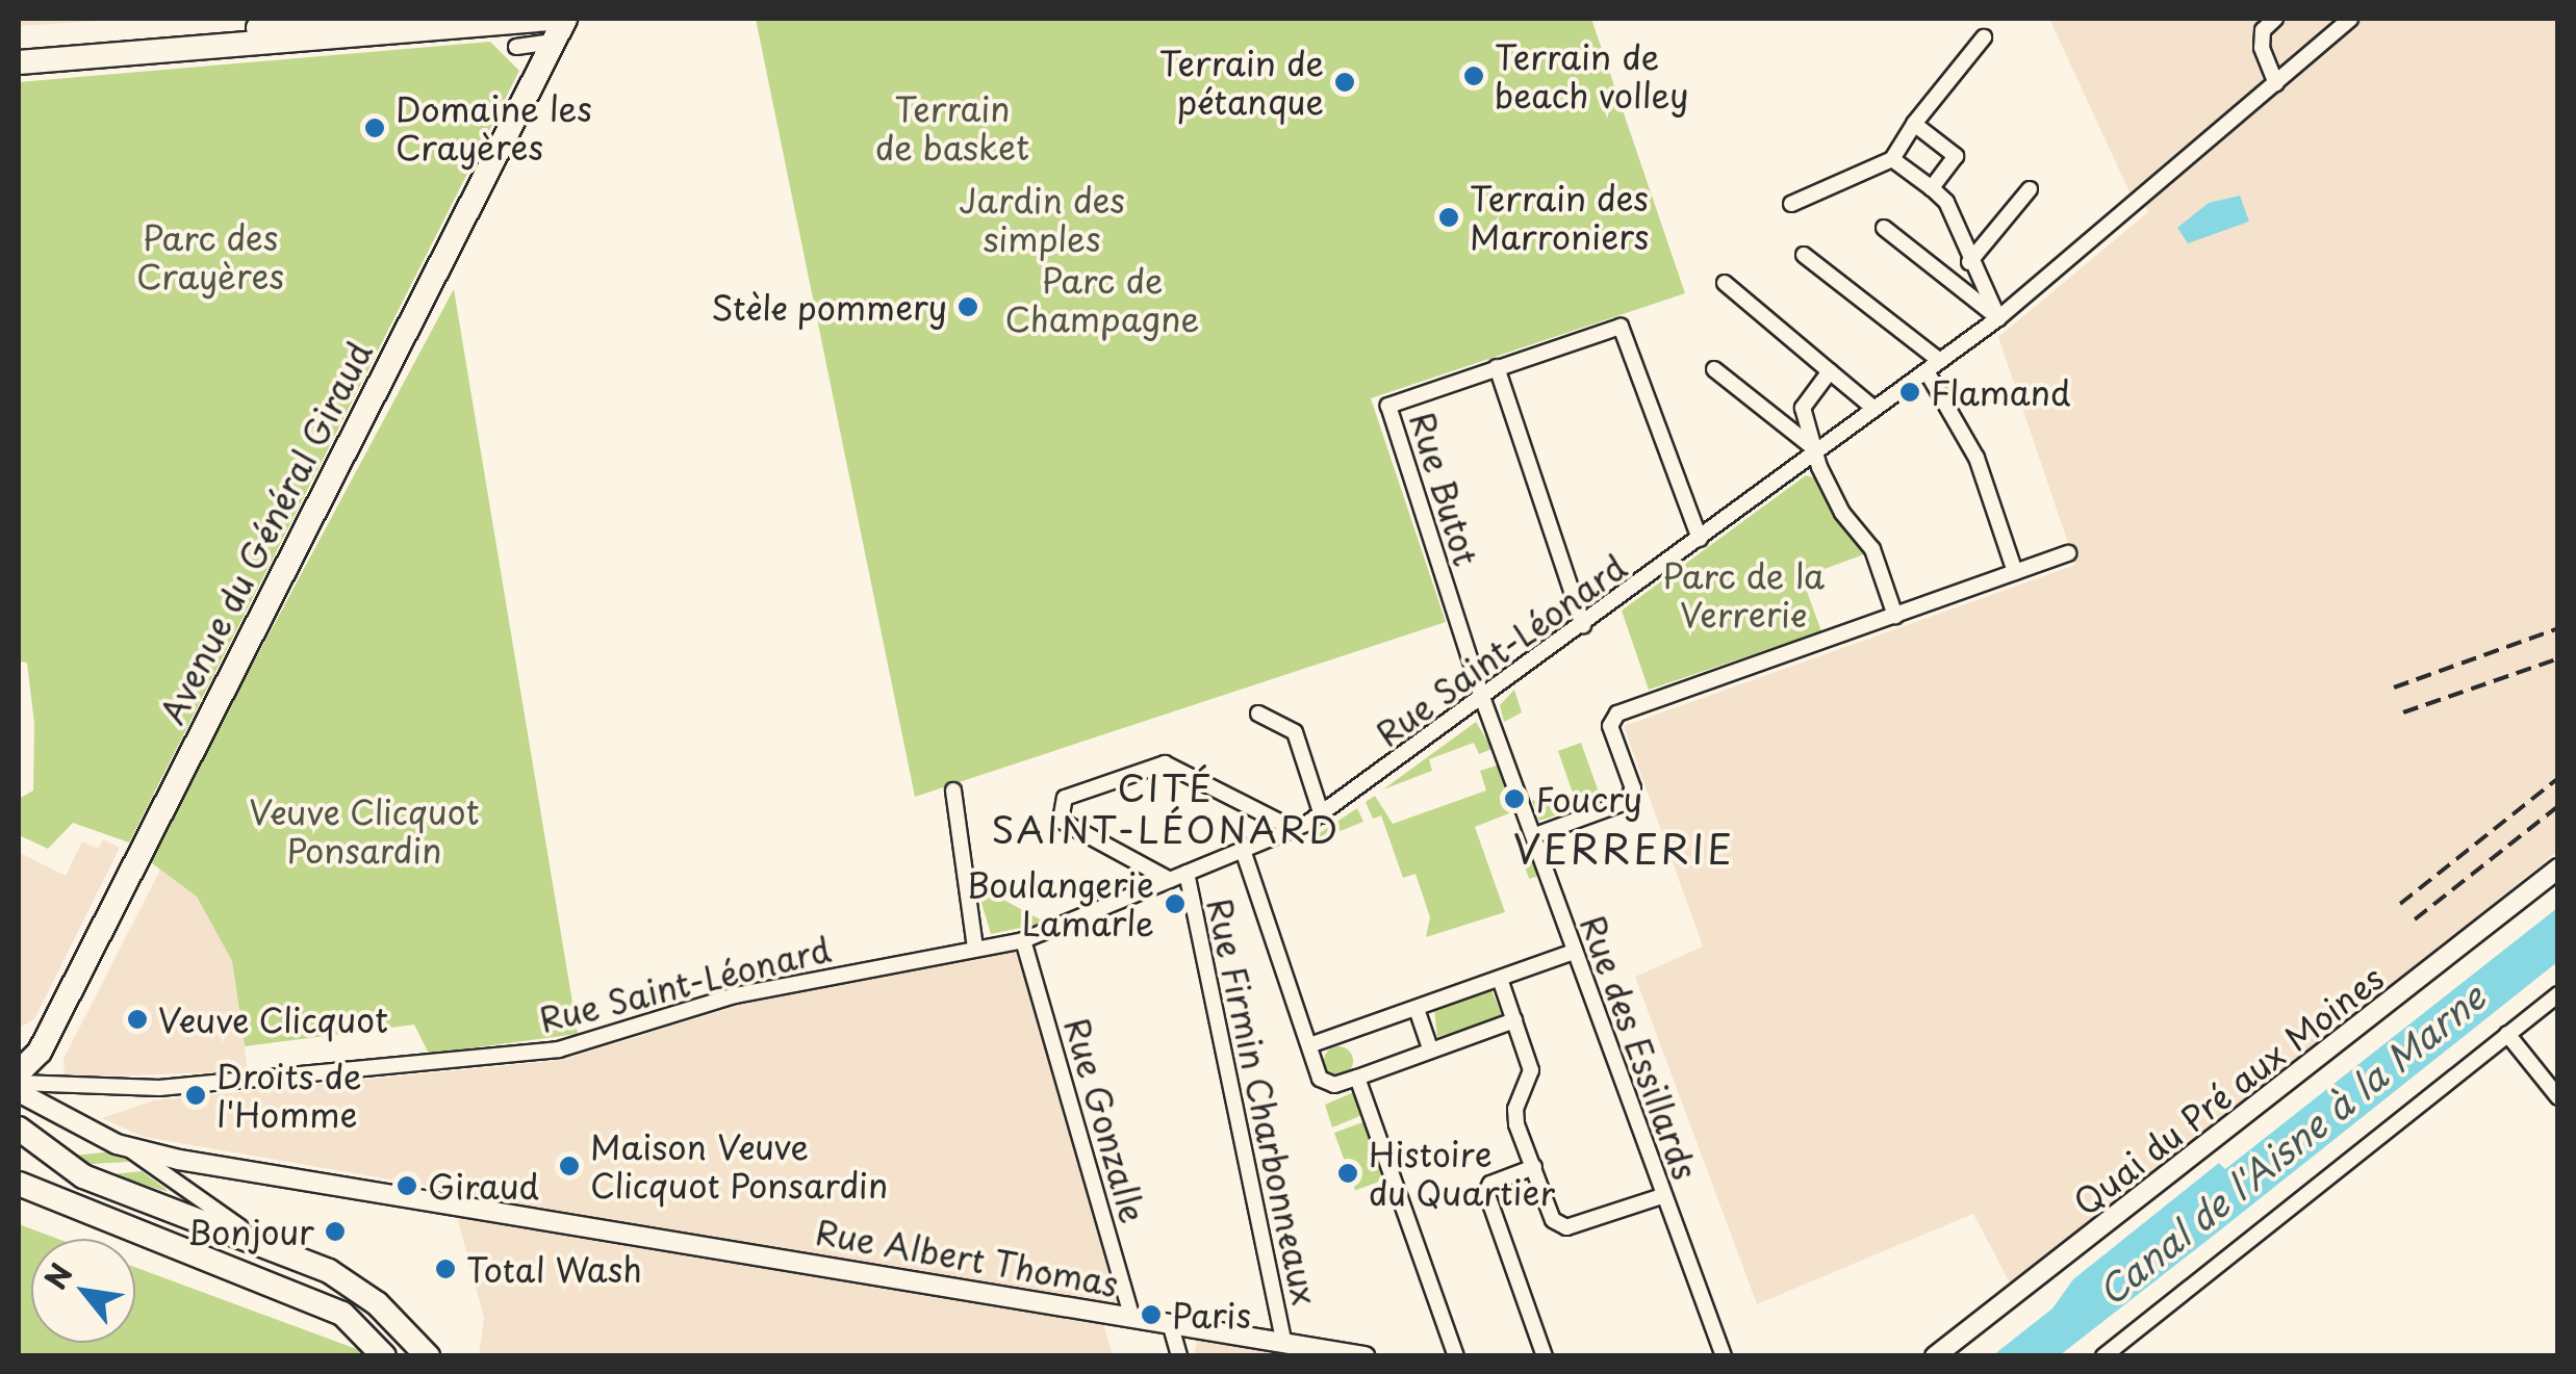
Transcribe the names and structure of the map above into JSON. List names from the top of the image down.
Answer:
{
  "streets": {
    "main road": ["Avenue du Général Giraud"],
    "street": [
      "Rue Butot",
      "Rue Saint-Léonard",
      "Rue des Essillards",
      "Quai du Pré aux Moines",
      "Rue Firmin Charbonneaux",
      "Rue Gonzalle",
      "Rue Albert Thomas"
    ]
  },
  "crossings": [
    ["Rue Butot", "Rue Saint-Léonard"],
    ["Rue Butot", "Rue des Essillards"],
    ["Rue Saint-Léonard", "Rue des Essillards"],
    ["Rue Saint-Léonard", "Rue Firmin Charbonneaux"],
    ["Rue Saint-Léonard", "Rue Gonzalle"],
    ["Rue Firmin Charbonneaux", "Rue Albert Thomas"],
    ["Rue Gonzalle", "Rue Albert Thomas"]
  ],
  "districts": ["CITÉ SAINT-LÉONARD", "VERRERIE"],
  "water": ["Canal de l'Aisne à la Marne"],
  "parks": [
    "Terrain de basket",
    "Jardin des simples",
    "Parc des Crayères",
    "Parc de Champagne",
    "Parc de la Verrerie",
    "Veuve Clicquot Ponsardin"
  ],
  "places": [
    "Terrain de beach volley",
    "Terrain de pétanque",
    "Domaine les Crayères",
    "Terrain des Marroniers",
    "Stèle pommery",
    "Flamand",
    "Foucry",
    "Boulangerie Lamarle",
    "Veuve Clicquot",
    "Droits de l'Homme",
    "Maison Veuve Clicquot Ponsardin",
    "Histoire du Quartier",
    "Giraud",
    "Bonjour",
    "Total Wash",
    "Paris"
  ],
  "north": "top left"
}
